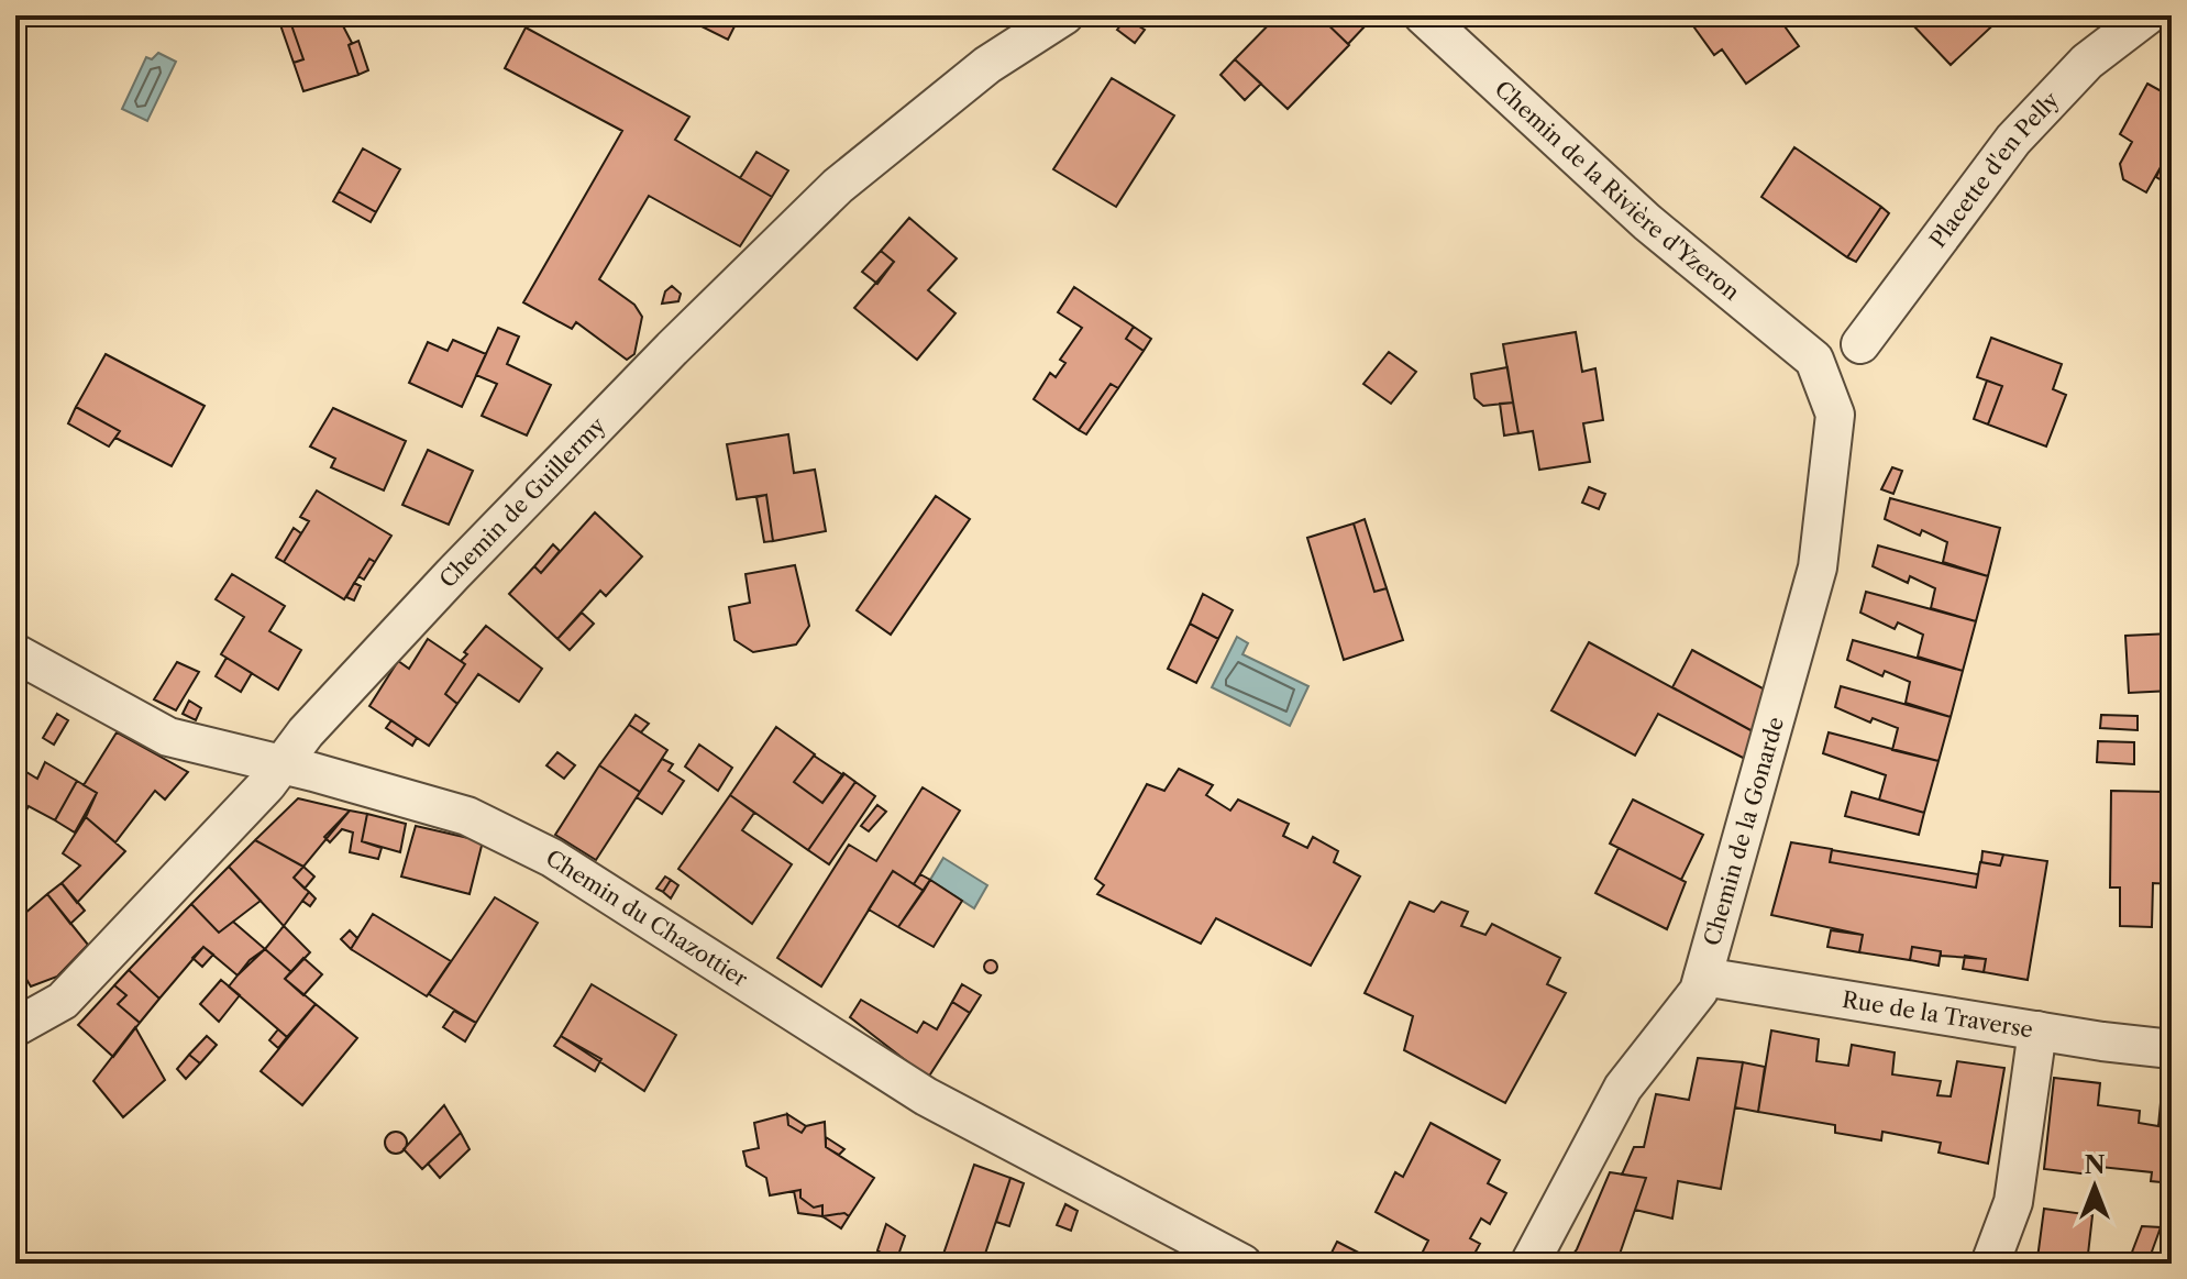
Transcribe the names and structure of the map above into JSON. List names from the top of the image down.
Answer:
{
  "streets": {
    "street": [
      "Placette d'en Pelly",
      "Chemin de la Rivière d'Yzeron",
      "Chemin de Guillermy",
      "Chemin de la Gonarde",
      "Chemin du Chazottier",
      "Rue de la Traverse"
    ]
  },
  "crossings": [
    ["Chemin de la Rivière d'Yzeron", "Chemin de la Gonarde"],
    ["Chemin de Guillermy", "Chemin du Chazottier"],
    ["Chemin de la Gonarde", "Rue de la Traverse"]
  ],
  "north": "top"
}
